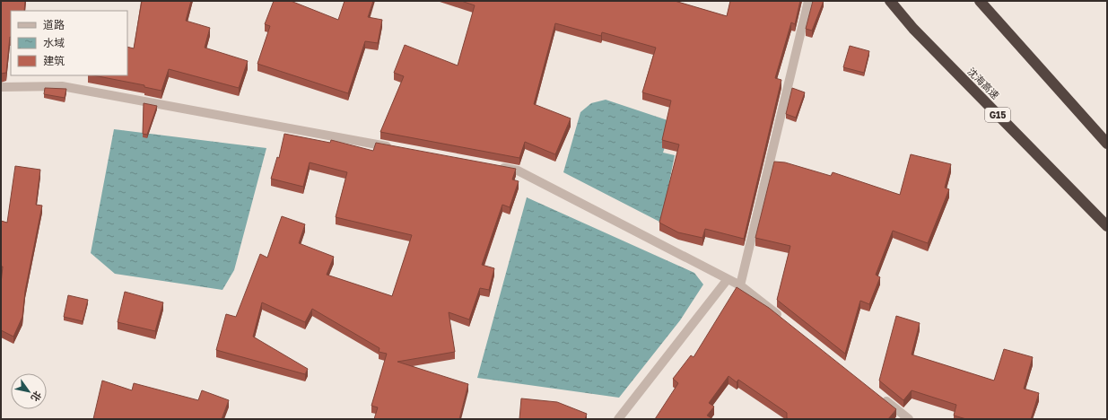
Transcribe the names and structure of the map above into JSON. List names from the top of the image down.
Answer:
{
  "streets": {
    "highway": ["沈海高速", "G15"]
  },
  "legend": ["道路", "水域", "建筑"],
  "north": "bottom right"
}
